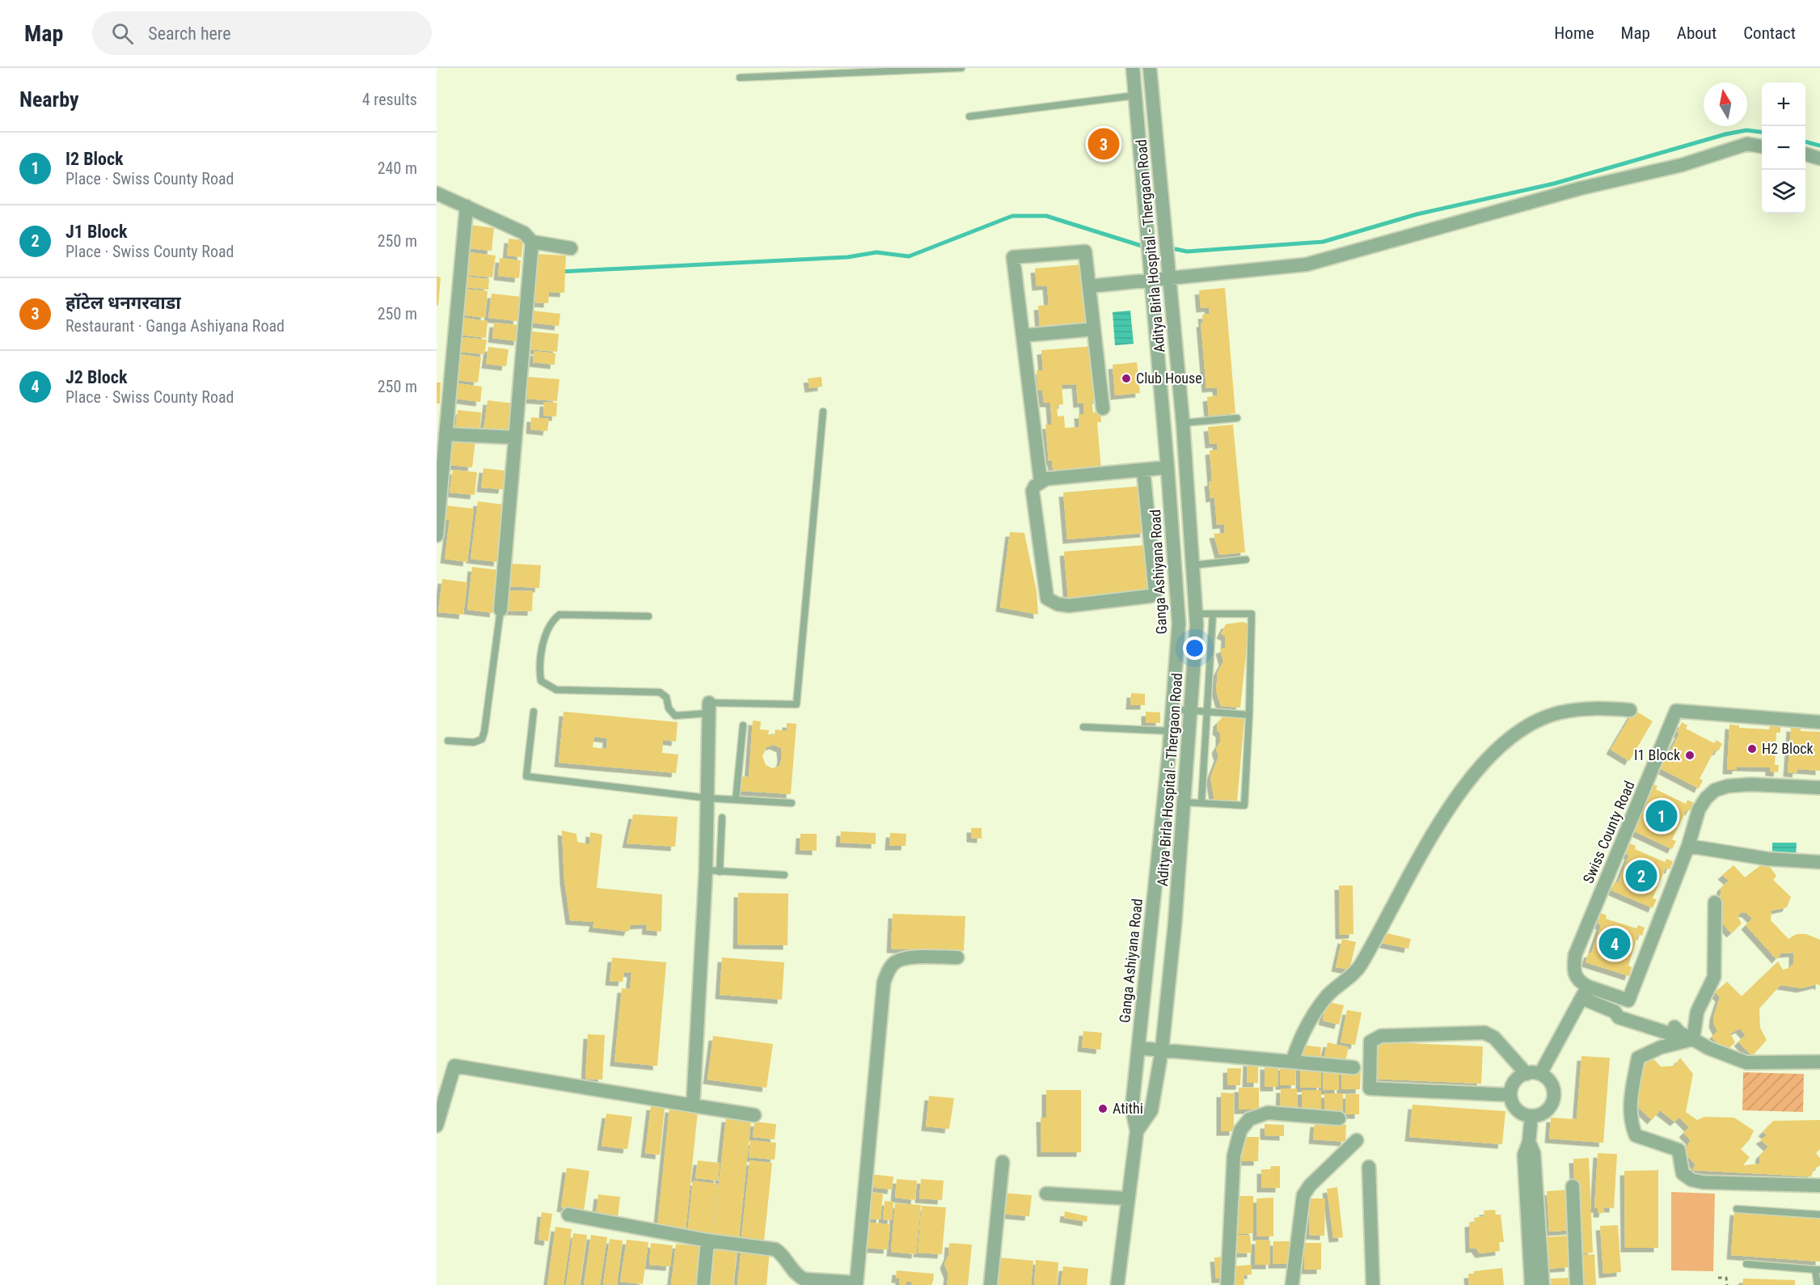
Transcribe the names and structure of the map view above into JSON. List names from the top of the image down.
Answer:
{
  "streets": {
    "street": ["Aditya Birla Hospital - Thergaon Road", "Ganga Ashiyana Road", "Swiss County Road"]
  },
  "crossings": [
    ["Aditya Birla Hospital - Thergaon Road", "Ganga Ashiyana Road"]
  ],
  "places": [
    "Club House",
    "H2 Block",
    "I1 Block",
    "Atithi"
  ],
  "north": "top",
  "page": {
    "header": "Map",
    "search": "Search here",
    "nav": [
      "Home",
      "Map",
      "About",
      "Contact"
    ],
    "heading": ["Nearby", "4 results"],
    "map_buttons": ["+", "−"],
    "pins": [
      "3",
      "1",
      "2",
      "4"
    ],
    "list": [
      {
        "mark": "1",
        "name": "I2 Block",
        "note": "Place · Swiss County Road",
        "value": "240 m"
      },
      {
        "mark": "2",
        "name": "J1 Block",
        "note": "Place · Swiss County Road",
        "value": "250 m"
      },
      {
        "mark": "3",
        "name": "हॉटेल धनगरवाडा",
        "note": "Restaurant · Ganga Ashiyana Road",
        "value": "250 m"
      },
      {
        "mark": "4",
        "name": "J2 Block",
        "note": "Place · Swiss County Road",
        "value": "250 m"
      }
    ]
  }
}
